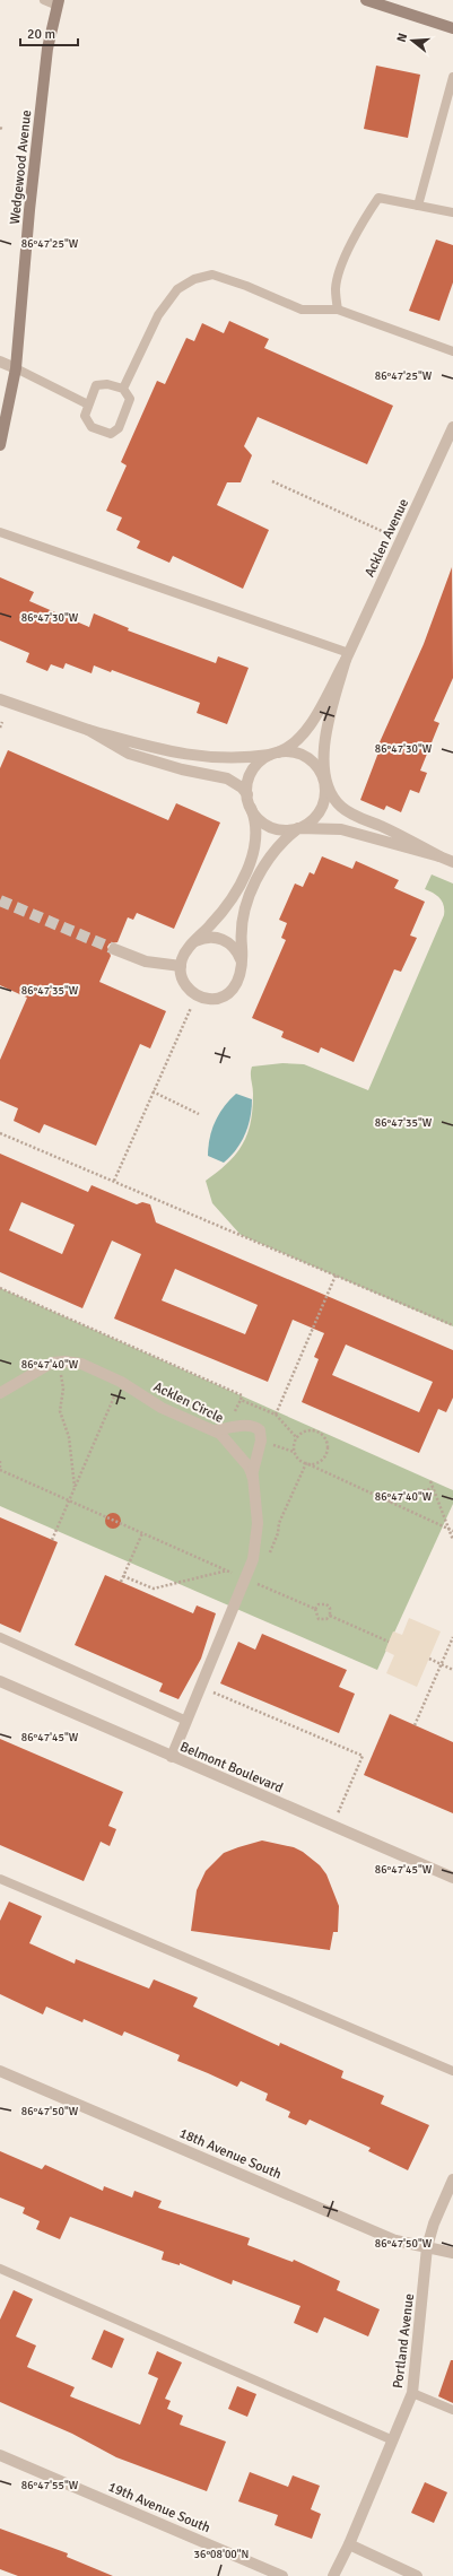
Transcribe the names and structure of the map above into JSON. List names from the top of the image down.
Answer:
{
  "streets": {
    "main road": ["Wedgewood Avenue"],
    "street": [
      "Acklen Avenue",
      "Acklen Circle",
      "Belmont Boulevard",
      "18th Avenue South",
      "Portland Avenue",
      "19th Avenue South"
    ]
  },
  "crossings": [
    ["Acklen Circle", "Belmont Boulevard"],
    ["18th Avenue South", "Portland Avenue"]
  ],
  "scale_bar": "20 m",
  "north": "left",
  "coordinates": [
    "86°47'25\"W",
    "86°47'30\"W",
    "86°47'35\"W",
    "86°47'40\"W",
    "86°47'45\"W",
    "86°47'50\"W",
    "86°47'55\"W",
    "36°08'00\"N"
  ]
}
